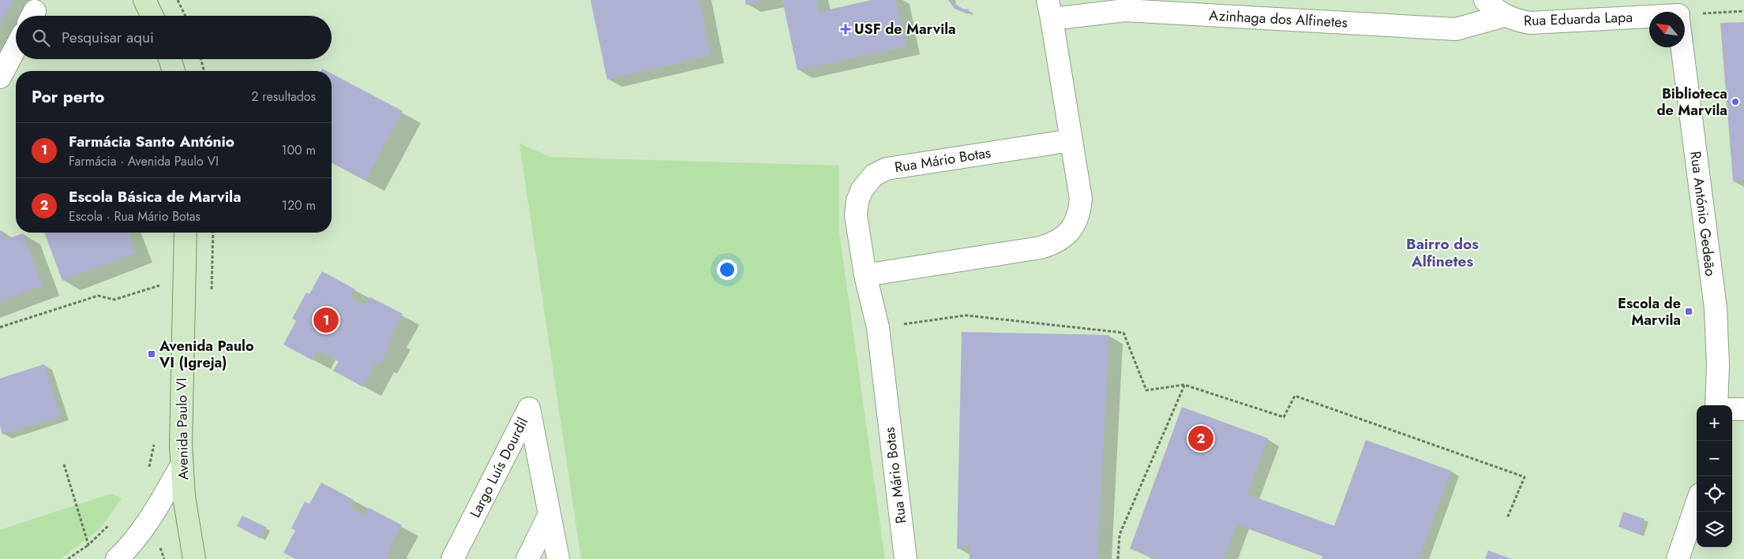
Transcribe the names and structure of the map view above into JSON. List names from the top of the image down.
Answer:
{
  "streets": {
    "main road": ["Avenida Paulo VI"],
    "street": [
      "Azinhaga dos Alfinetes",
      "Rua Eduarda Lapa",
      "Rua Mário Botas",
      "Rua António Gedeão",
      "Largo Luís Dourdil"
    ]
  },
  "crossings": [
    ["Azinhaga dos Alfinetes", "Rua Eduarda Lapa"]
  ],
  "districts": ["Bairro dos Alfinetes"],
  "places": {
    "health": ["USF de Marvila"],
    "other": ["Biblioteca de Marvila"],
    "transit": ["Escola de Marvila", "Avenida Paulo VI (Igreja)"]
  },
  "north": "top left",
  "page": {
    "search": "Pesquisar aqui",
    "heading": ["Por perto", "2 resultados"],
    "list": [
      {
        "mark": "1",
        "name": "Farmácia Santo António",
        "note": "Farmácia · Avenida Paulo VI",
        "value": "100 m"
      },
      {
        "mark": "2",
        "name": "Escola Básica de Marvila",
        "note": "Escola · Rua Mário Botas",
        "value": "120 m"
      }
    ],
    "pins": ["1", "2"],
    "map_buttons": ["+", "−"]
  }
}
